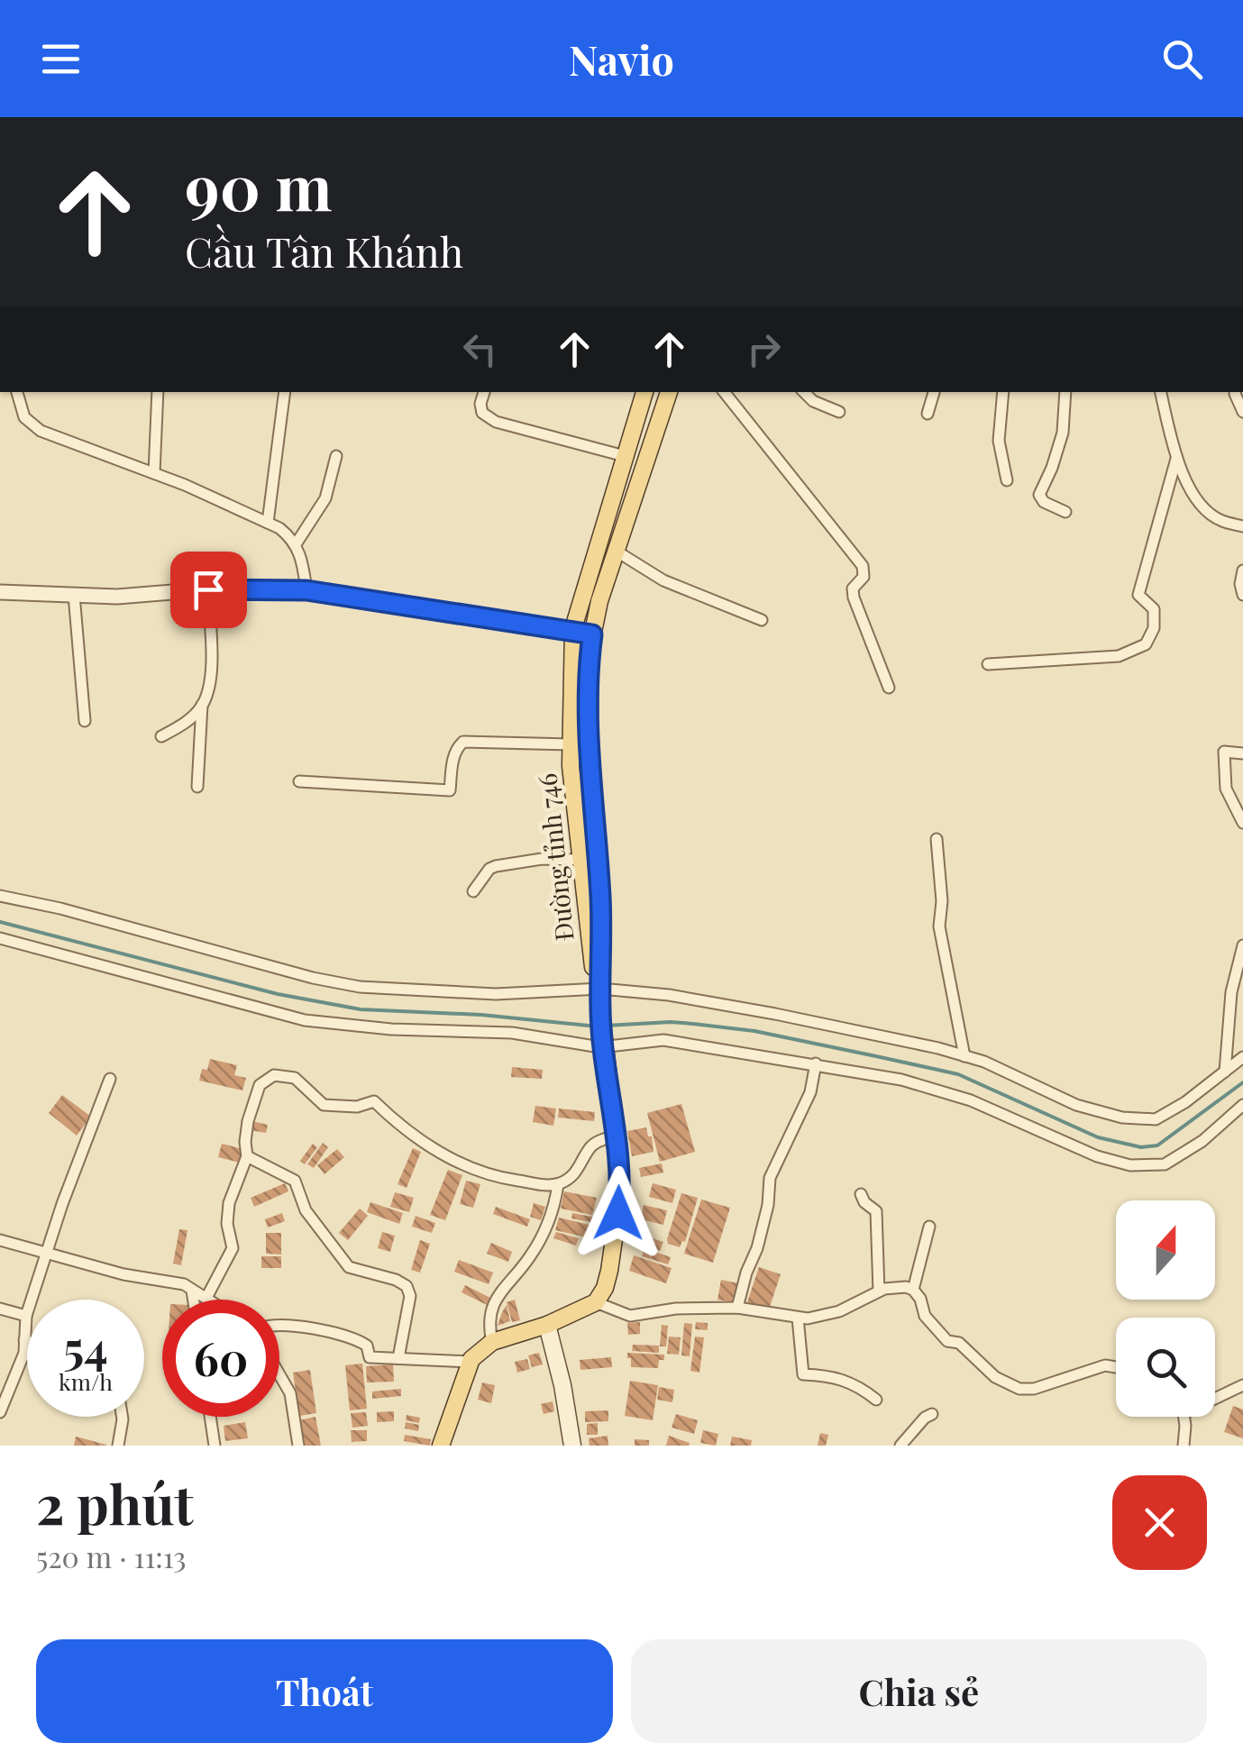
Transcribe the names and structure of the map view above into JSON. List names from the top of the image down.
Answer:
{
  "streets": {
    "main road": ["Đường tỉnh 746"]
  },
  "north": "top",
  "page": {
    "header": "Navio",
    "turn": ["90 m", "Cầu Tân Khánh"],
    "speed": "54 km/h",
    "limit": "60",
    "heading": ["2 phút", "520 m · 11:13"],
    "buttons": ["Thoát", "Chia sẻ"]
  }
}
